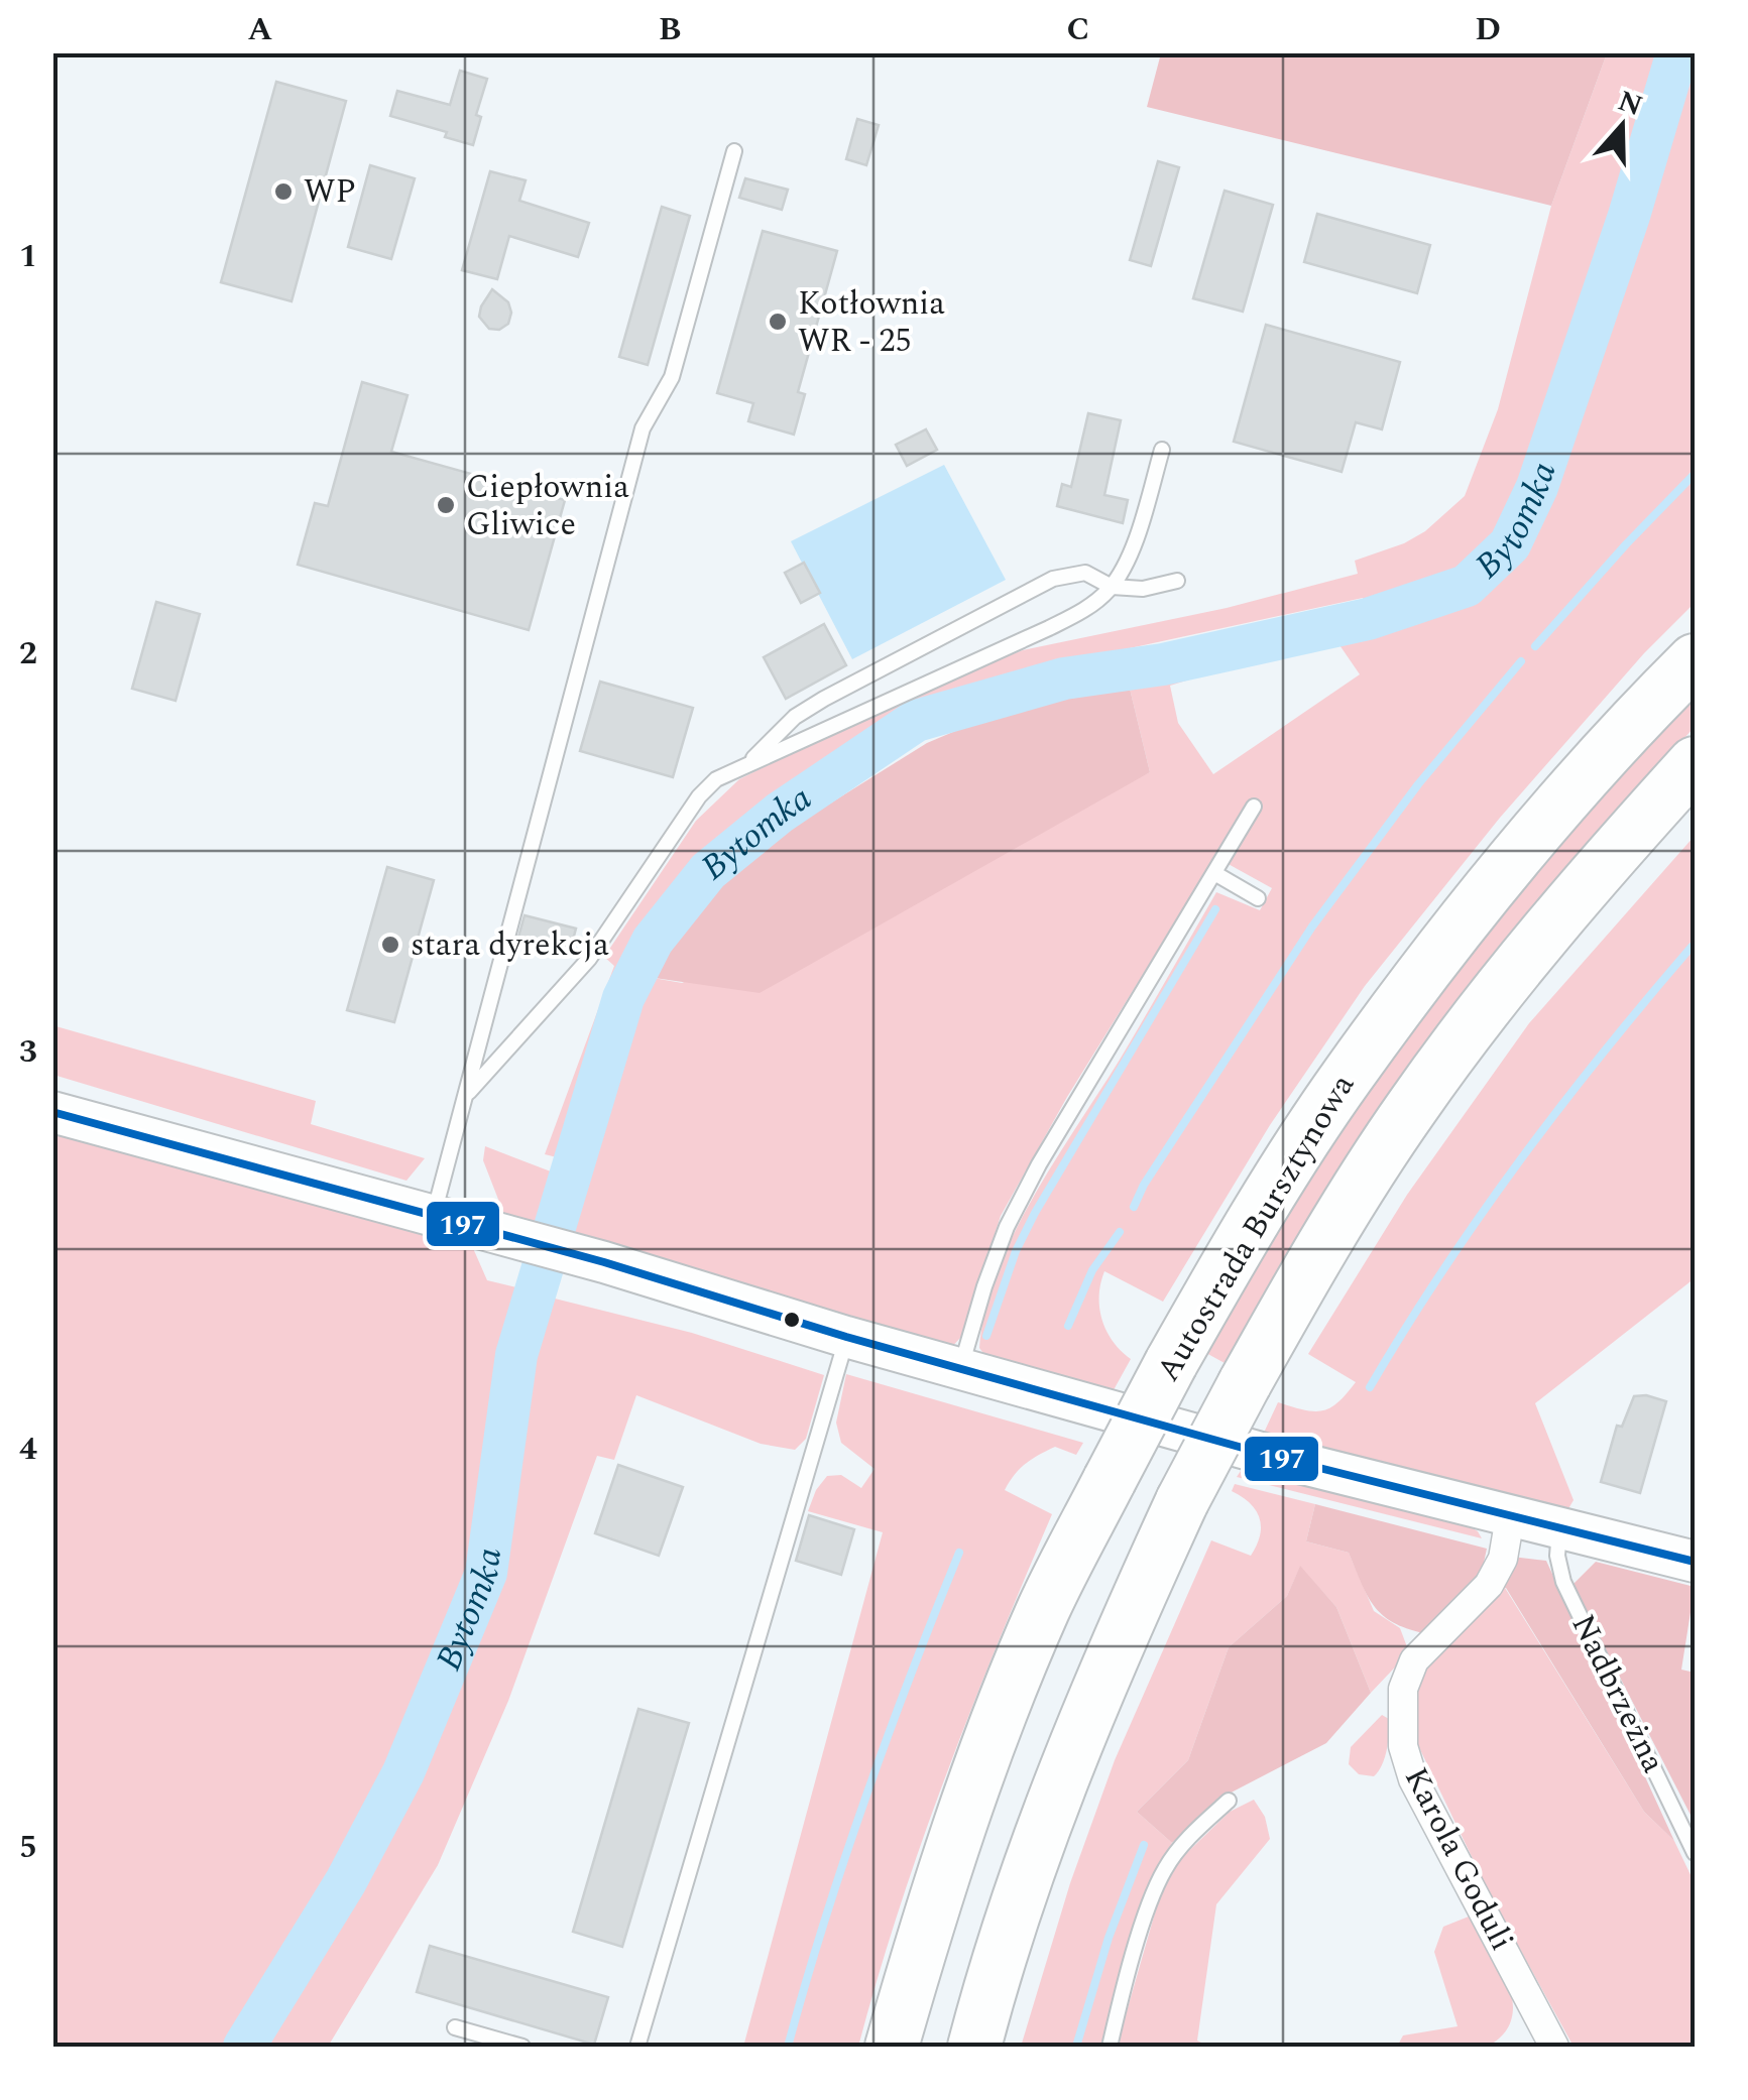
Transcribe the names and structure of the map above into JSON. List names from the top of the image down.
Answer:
{
  "streets": {
    "highway": ["Autostrada Bursztynowa"],
    "street": ["Karola Goduli"],
    "lane": ["Nadbrzeżna"]
  },
  "water": ["Bytomka"],
  "places": [
    "WP",
    "Kotłownia WR - 25",
    "Ciepłownia Gliwice",
    "stara dyrekcja"
  ],
  "lines": ["transit line 197"],
  "north": "top",
  "grid": {
    "columns": [
      "A",
      "B",
      "C",
      "D"
    ],
    "rows": [
      "1",
      "2",
      "3",
      "4",
      "5"
    ]
  }
}
